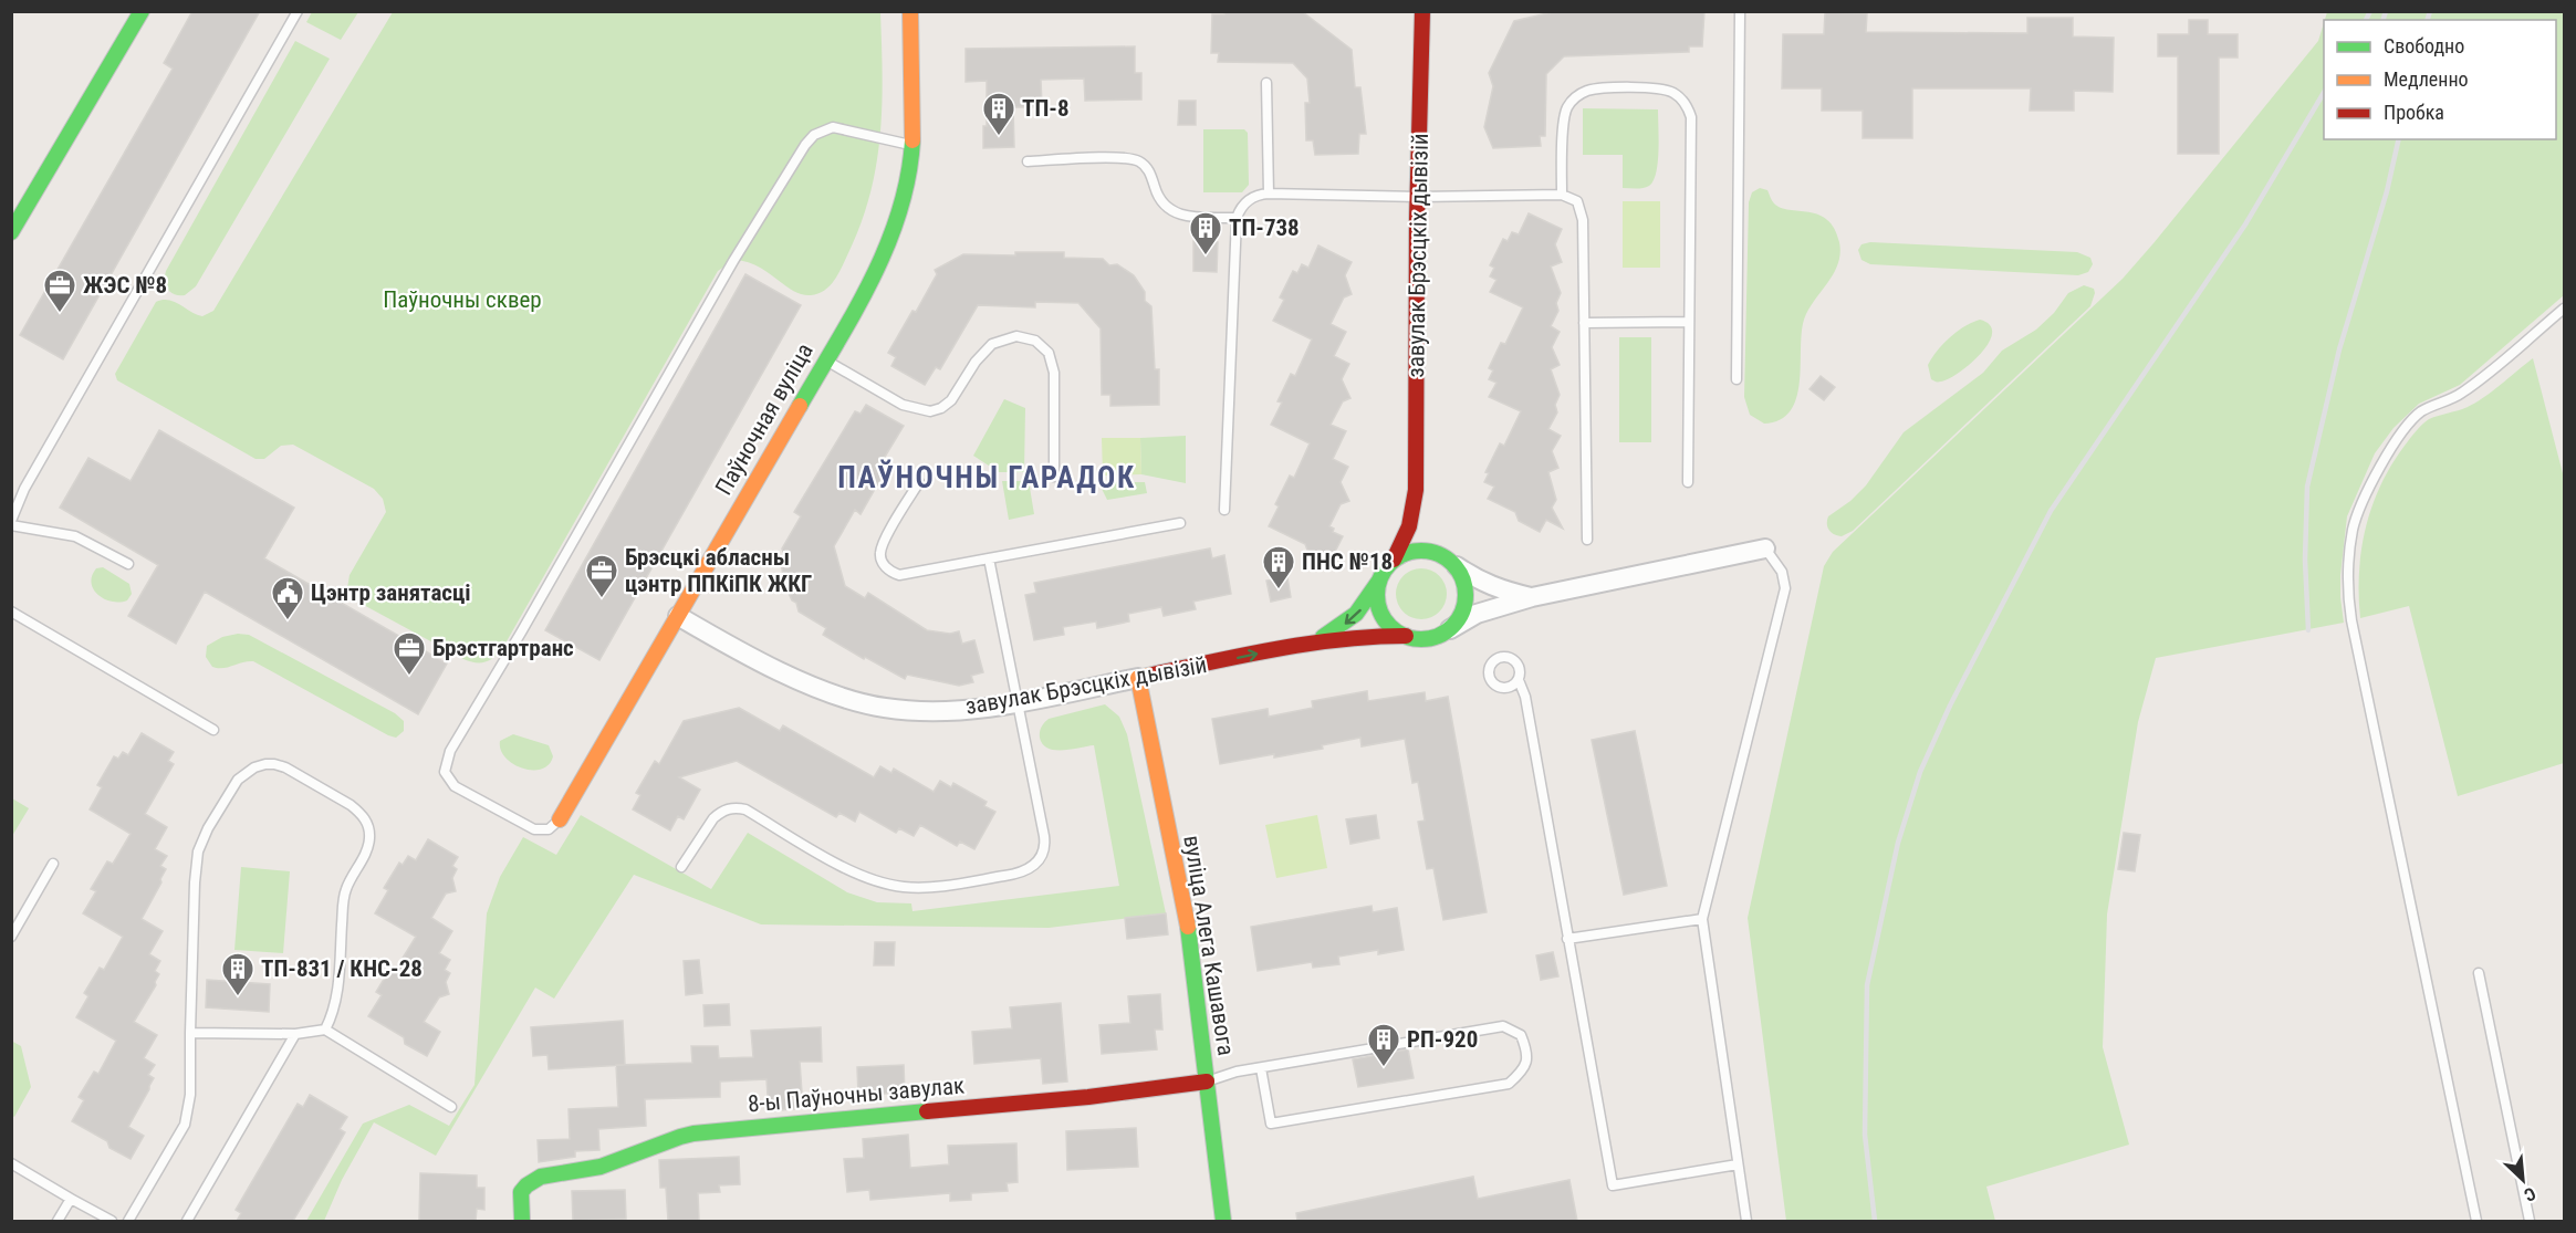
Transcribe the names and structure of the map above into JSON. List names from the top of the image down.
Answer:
{
  "streets": {
    "street": [
      "завулак Брэсцкіх дывізій",
      "Паўночная вуліца",
      "вуліца Алега Кашавога",
      "8-ы Паўночны завулак"
    ]
  },
  "crossings": [
    ["завулак Брэсцкіх дывізій", "Паўночная вуліца"],
    ["завулак Брэсцкіх дывізій", "вуліца Алега Кашавога"],
    ["вуліца Алега Кашавога", "8-ы Паўночны завулак"]
  ],
  "districts": ["ПАЎНОЧНЫ ГАРАДОК"],
  "parks": ["Паўночны сквер"],
  "places": {
    "building": [
      "ТП-8",
      "ТП-738",
      "ПНС №18",
      "ТП-831 / КНС-28",
      "РП-920"
    ],
    "office": ["ЖЭС №8", "Брэсцкі абласны цэнтр ППКіПК ЖКГ", "Брэстгартранс"],
    "public building": ["Цэнтр занятасці"]
  },
  "legend": ["Свободно", "Медленно", "Пробка"],
  "north": "bottom right"
}
